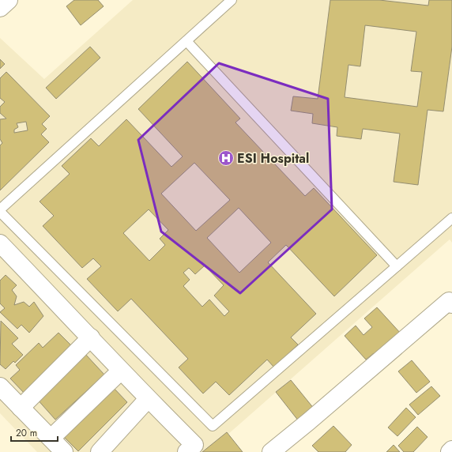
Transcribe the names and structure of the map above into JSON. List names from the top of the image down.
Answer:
{
  "places": {
    "hospital": ["ESI Hospital"]
  },
  "scale_bar": "20 m"
}
